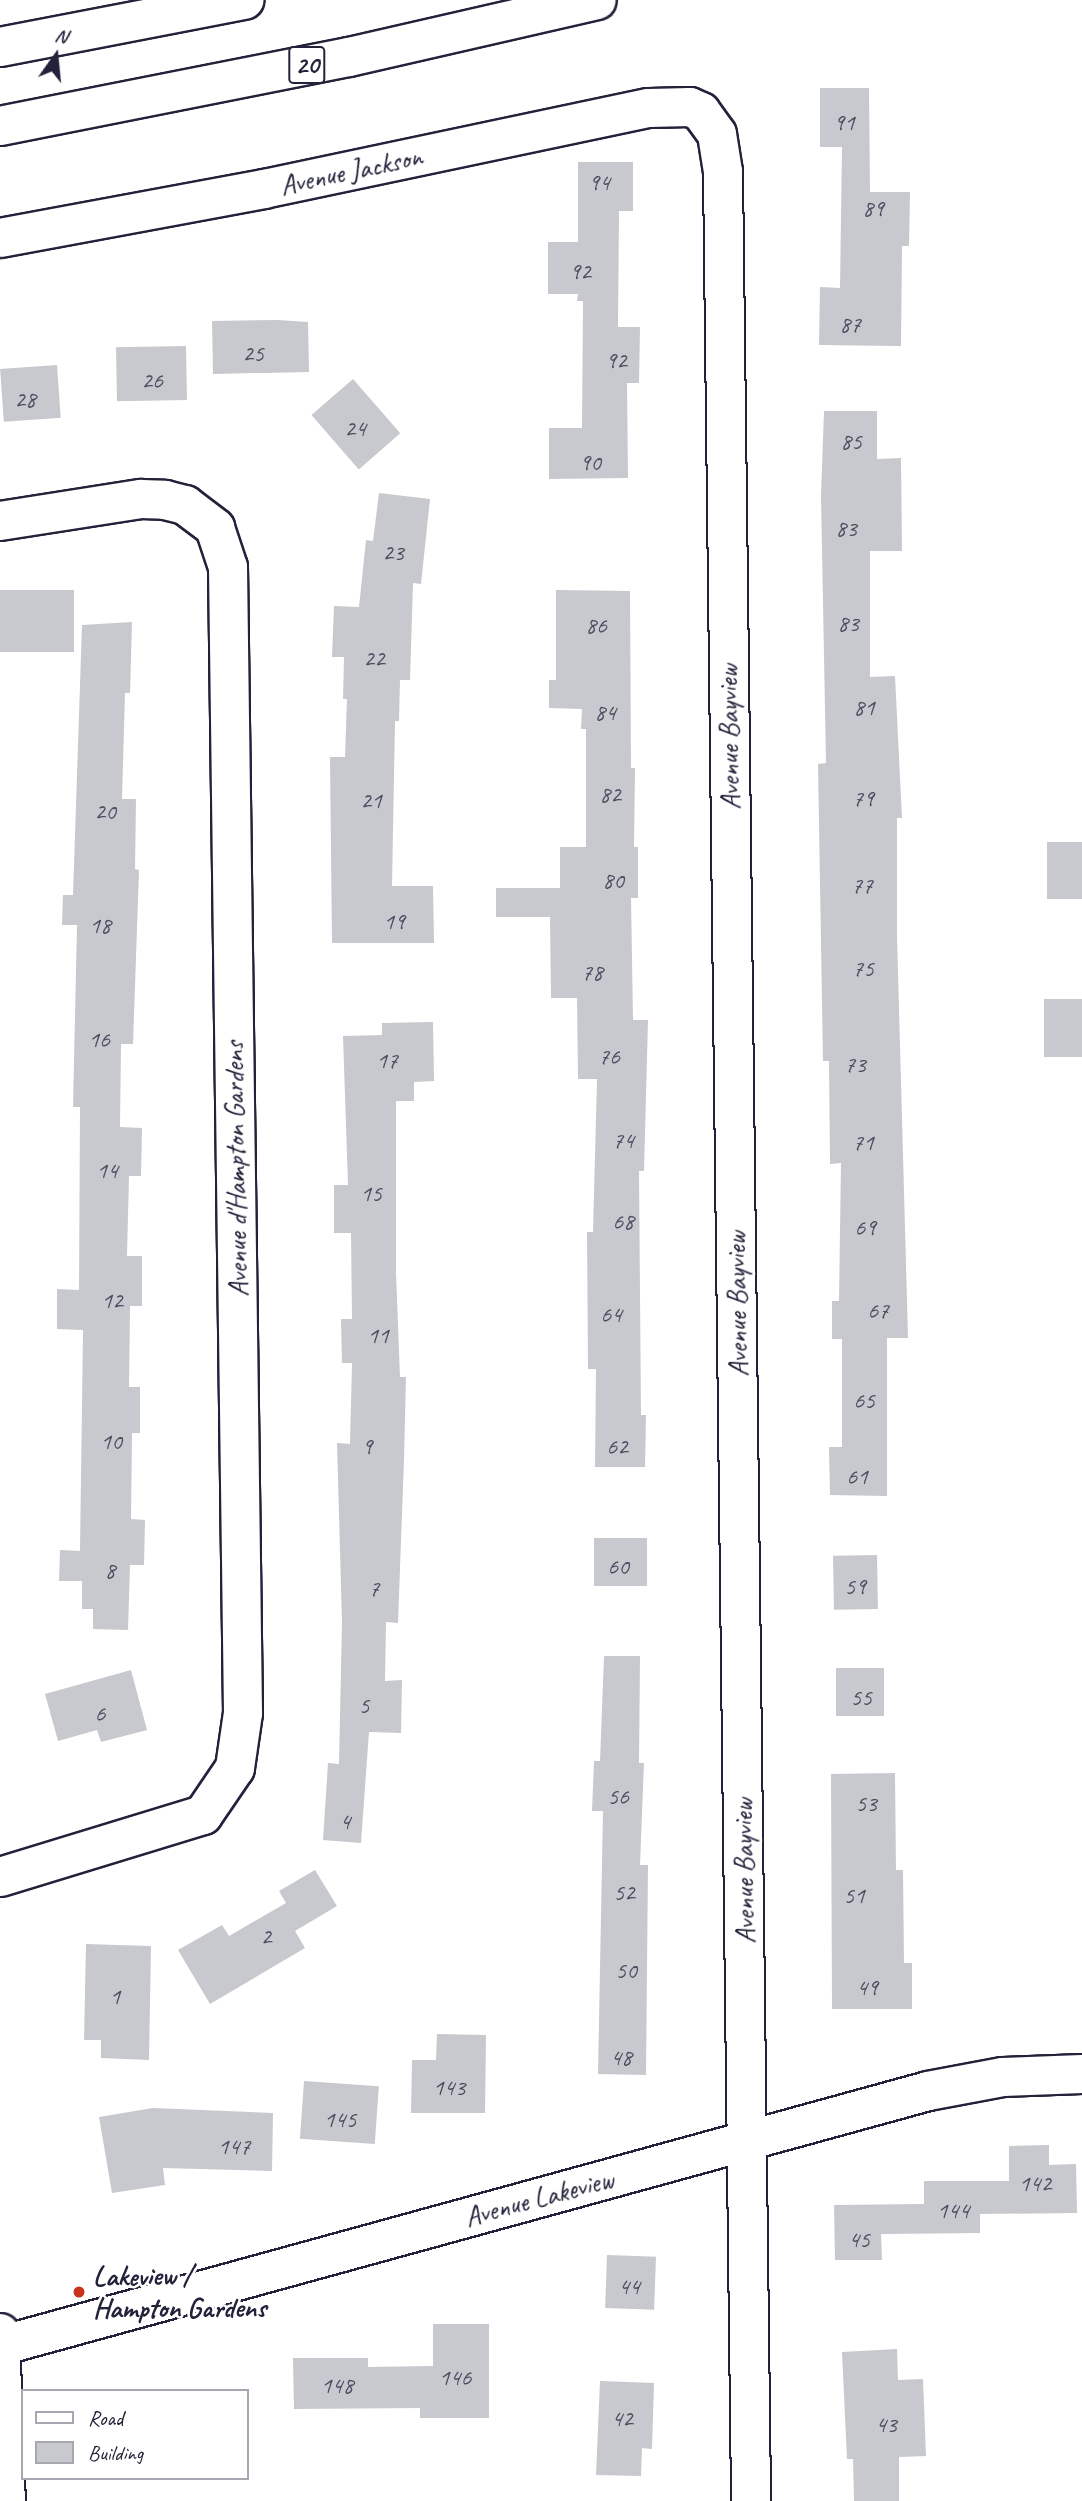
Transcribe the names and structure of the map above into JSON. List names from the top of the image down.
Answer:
{
  "streets": {
    "main road": [
      "20",
      "Avenue Jackson",
      "Avenue Bayview",
      "Avenue d'Hampton Gardens",
      "Avenue Lakeview"
    ]
  },
  "crossings": [
    ["Avenue Jackson", "Avenue Bayview"],
    ["Avenue Bayview", "Avenue Lakeview"]
  ],
  "places": ["Lakeview / Hampton Gardens"],
  "house_numbers": [
    "91",
    "94",
    "89",
    "92",
    "87",
    "25",
    "92",
    "26",
    "28",
    "24",
    "85",
    "90",
    "83",
    "23",
    "83",
    "86",
    "22",
    "81",
    "84",
    "82",
    "79",
    "21",
    "20",
    "80",
    "77",
    "19",
    "18",
    "75",
    "78",
    "16",
    "76",
    "17",
    "73",
    "74",
    "71",
    "14",
    "15",
    "68",
    "69",
    "12",
    "67",
    "64",
    "11",
    "65",
    "10",
    "9",
    "62",
    "61",
    "60",
    "8",
    "59",
    "7",
    "55",
    "5",
    "6",
    "56",
    "53",
    "4",
    "52",
    "51",
    "2",
    "50",
    "49",
    "1",
    "48",
    "143",
    "145",
    "147",
    "142",
    "144",
    "45",
    "44",
    "146",
    "148",
    "42",
    "43"
  ],
  "legend": ["Road", "Building"],
  "north": "top"
}
